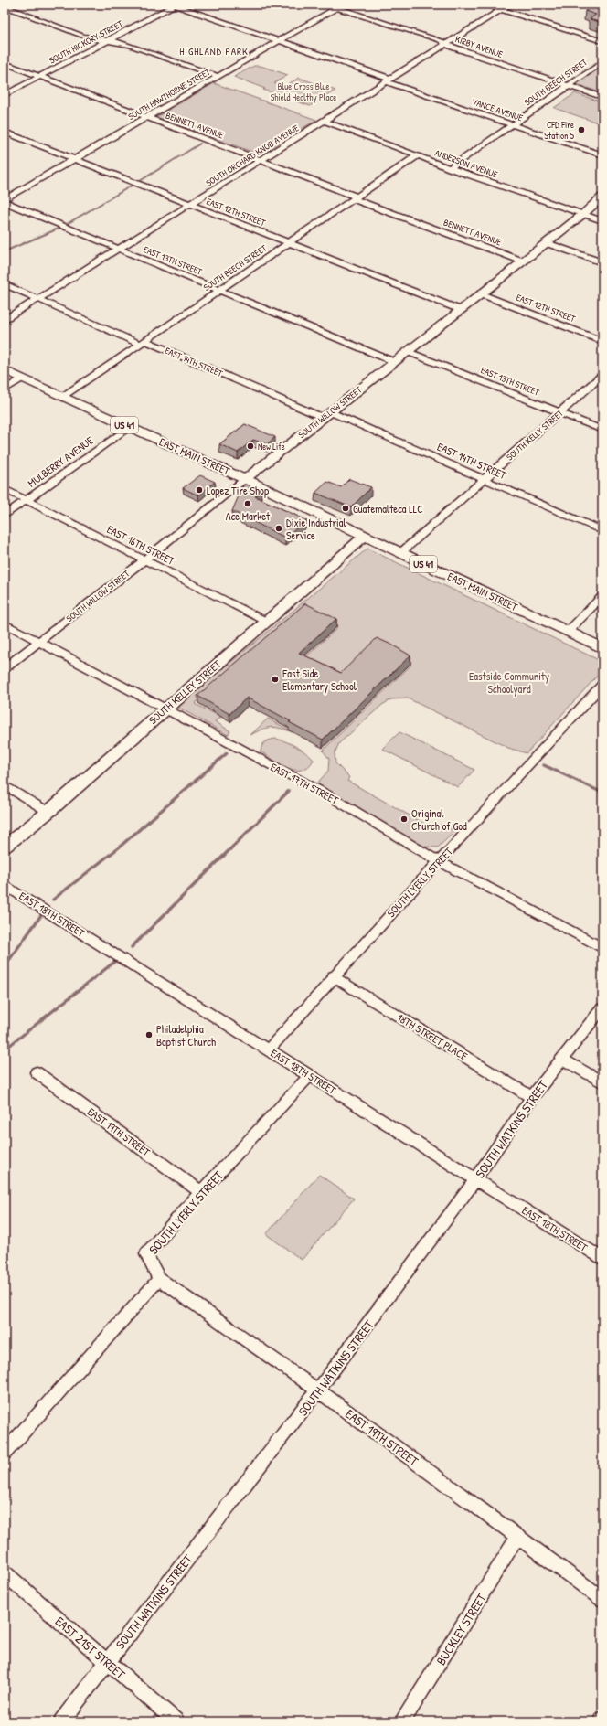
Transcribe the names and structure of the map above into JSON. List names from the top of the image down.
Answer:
{
  "streets": {
    "main road": [
      "SOUTH WILLOW STREET",
      "US 41",
      "EAST MAIN STREET",
      "SOUTH KELLEY STREET"
    ],
    "street": [
      "SOUTH HICKORY STREET",
      "KIRBY AVENUE",
      "SOUTH BEECH STREET",
      "SOUTH HAWTHORNE STREET",
      "VANCE AVENUE",
      "BENNETT AVENUE",
      "SOUTH ORCHARD KNOB AVENUE",
      "ANDERSON AVENUE",
      "EAST 12TH STREET",
      "EAST 13TH STREET",
      "EAST 14TH STREET",
      "SOUTH KELLY STREET",
      "MULBERRY AVENUE",
      "EAST 16TH STREET",
      "EAST 17TH STREET",
      "SOUTH LYERLY STREET",
      "EAST 18TH STREET",
      "18TH STREET PLACE",
      "SOUTH WATKINS STREET",
      "EAST 19TH STREET",
      "BUCKLEY STREET",
      "EAST 21ST STREET"
    ]
  },
  "crossings": [
    ["SOUTH HICKORY STREET", "VANCE AVENUE"],
    ["SOUTH HICKORY STREET", "BENNETT AVENUE"],
    ["KIRBY AVENUE", "SOUTH BEECH STREET"],
    ["KIRBY AVENUE", "SOUTH HAWTHORNE STREET"],
    ["KIRBY AVENUE", "SOUTH ORCHARD KNOB AVENUE"],
    ["SOUTH BEECH STREET", "VANCE AVENUE"],
    ["SOUTH BEECH STREET", "BENNETT AVENUE"],
    ["SOUTH BEECH STREET", "ANDERSON AVENUE"],
    ["SOUTH BEECH STREET", "EAST 12TH STREET"],
    ["SOUTH BEECH STREET", "EAST 13TH STREET"],
    ["SOUTH BEECH STREET", "EAST 14TH STREET"],
    ["SOUTH BEECH STREET", "EAST MAIN STREET"],
    ["SOUTH HAWTHORNE STREET", "VANCE AVENUE"],
    ["SOUTH HAWTHORNE STREET", "BENNETT AVENUE"],
    ["SOUTH HAWTHORNE STREET", "EAST 12TH STREET"],
    ["VANCE AVENUE", "SOUTH ORCHARD KNOB AVENUE"],
    ["BENNETT AVENUE", "SOUTH ORCHARD KNOB AVENUE"],
    ["BENNETT AVENUE", "SOUTH WILLOW STREET"],
    ["SOUTH ORCHARD KNOB AVENUE", "ANDERSON AVENUE"],
    ["SOUTH ORCHARD KNOB AVENUE", "EAST 12TH STREET"],
    ["SOUTH ORCHARD KNOB AVENUE", "EAST 13TH STREET"],
    ["SOUTH ORCHARD KNOB AVENUE", "EAST 14TH STREET"],
    ["ANDERSON AVENUE", "SOUTH WILLOW STREET"],
    ["EAST 12TH STREET", "SOUTH WILLOW STREET"],
    ["EAST 13TH STREET", "SOUTH WILLOW STREET"],
    ["EAST 13TH STREET", "SOUTH KELLY STREET"],
    ["EAST 14TH STREET", "SOUTH WILLOW STREET"],
    ["EAST 14TH STREET", "SOUTH KELLY STREET"],
    ["SOUTH WILLOW STREET", "EAST MAIN STREET"],
    ["SOUTH WILLOW STREET", "EAST 16TH STREET"],
    ["SOUTH WILLOW STREET", "EAST 17TH STREET"],
    ["SOUTH KELLY STREET", "EAST MAIN STREET"],
    ["EAST MAIN STREET", "MULBERRY AVENUE"],
    ["EAST MAIN STREET", "SOUTH KELLEY STREET"],
    ["MULBERRY AVENUE", "EAST 16TH STREET"],
    ["EAST 16TH STREET", "SOUTH KELLEY STREET"],
    ["SOUTH KELLEY STREET", "EAST 17TH STREET"],
    ["EAST 17TH STREET", "SOUTH LYERLY STREET"],
    ["SOUTH LYERLY STREET", "EAST 18TH STREET"],
    ["SOUTH LYERLY STREET", "18TH STREET PLACE"],
    ["SOUTH LYERLY STREET", "EAST 19TH STREET"],
    ["EAST 18TH STREET", "SOUTH WATKINS STREET"],
    ["18TH STREET PLACE", "SOUTH WATKINS STREET"],
    ["SOUTH WATKINS STREET", "EAST 19TH STREET"],
    ["SOUTH WATKINS STREET", "EAST 21ST STREET"],
    ["EAST 19TH STREET", "BUCKLEY STREET"]
  ],
  "districts": ["HIGHLAND PARK"],
  "parks": ["Blue Cross Blue Shield Healthy Place", "Eastside Community Schoolyard"],
  "places": [
    "CFD Fire Station 5",
    "New Life",
    "Lopez Tire Shop",
    "Ace Market",
    "Guatemalteca LLC",
    "Dixie Industrial Service",
    "East Side Elementary School",
    "Original Church of God",
    "Philadelphia Baptist Church"
  ]
}
